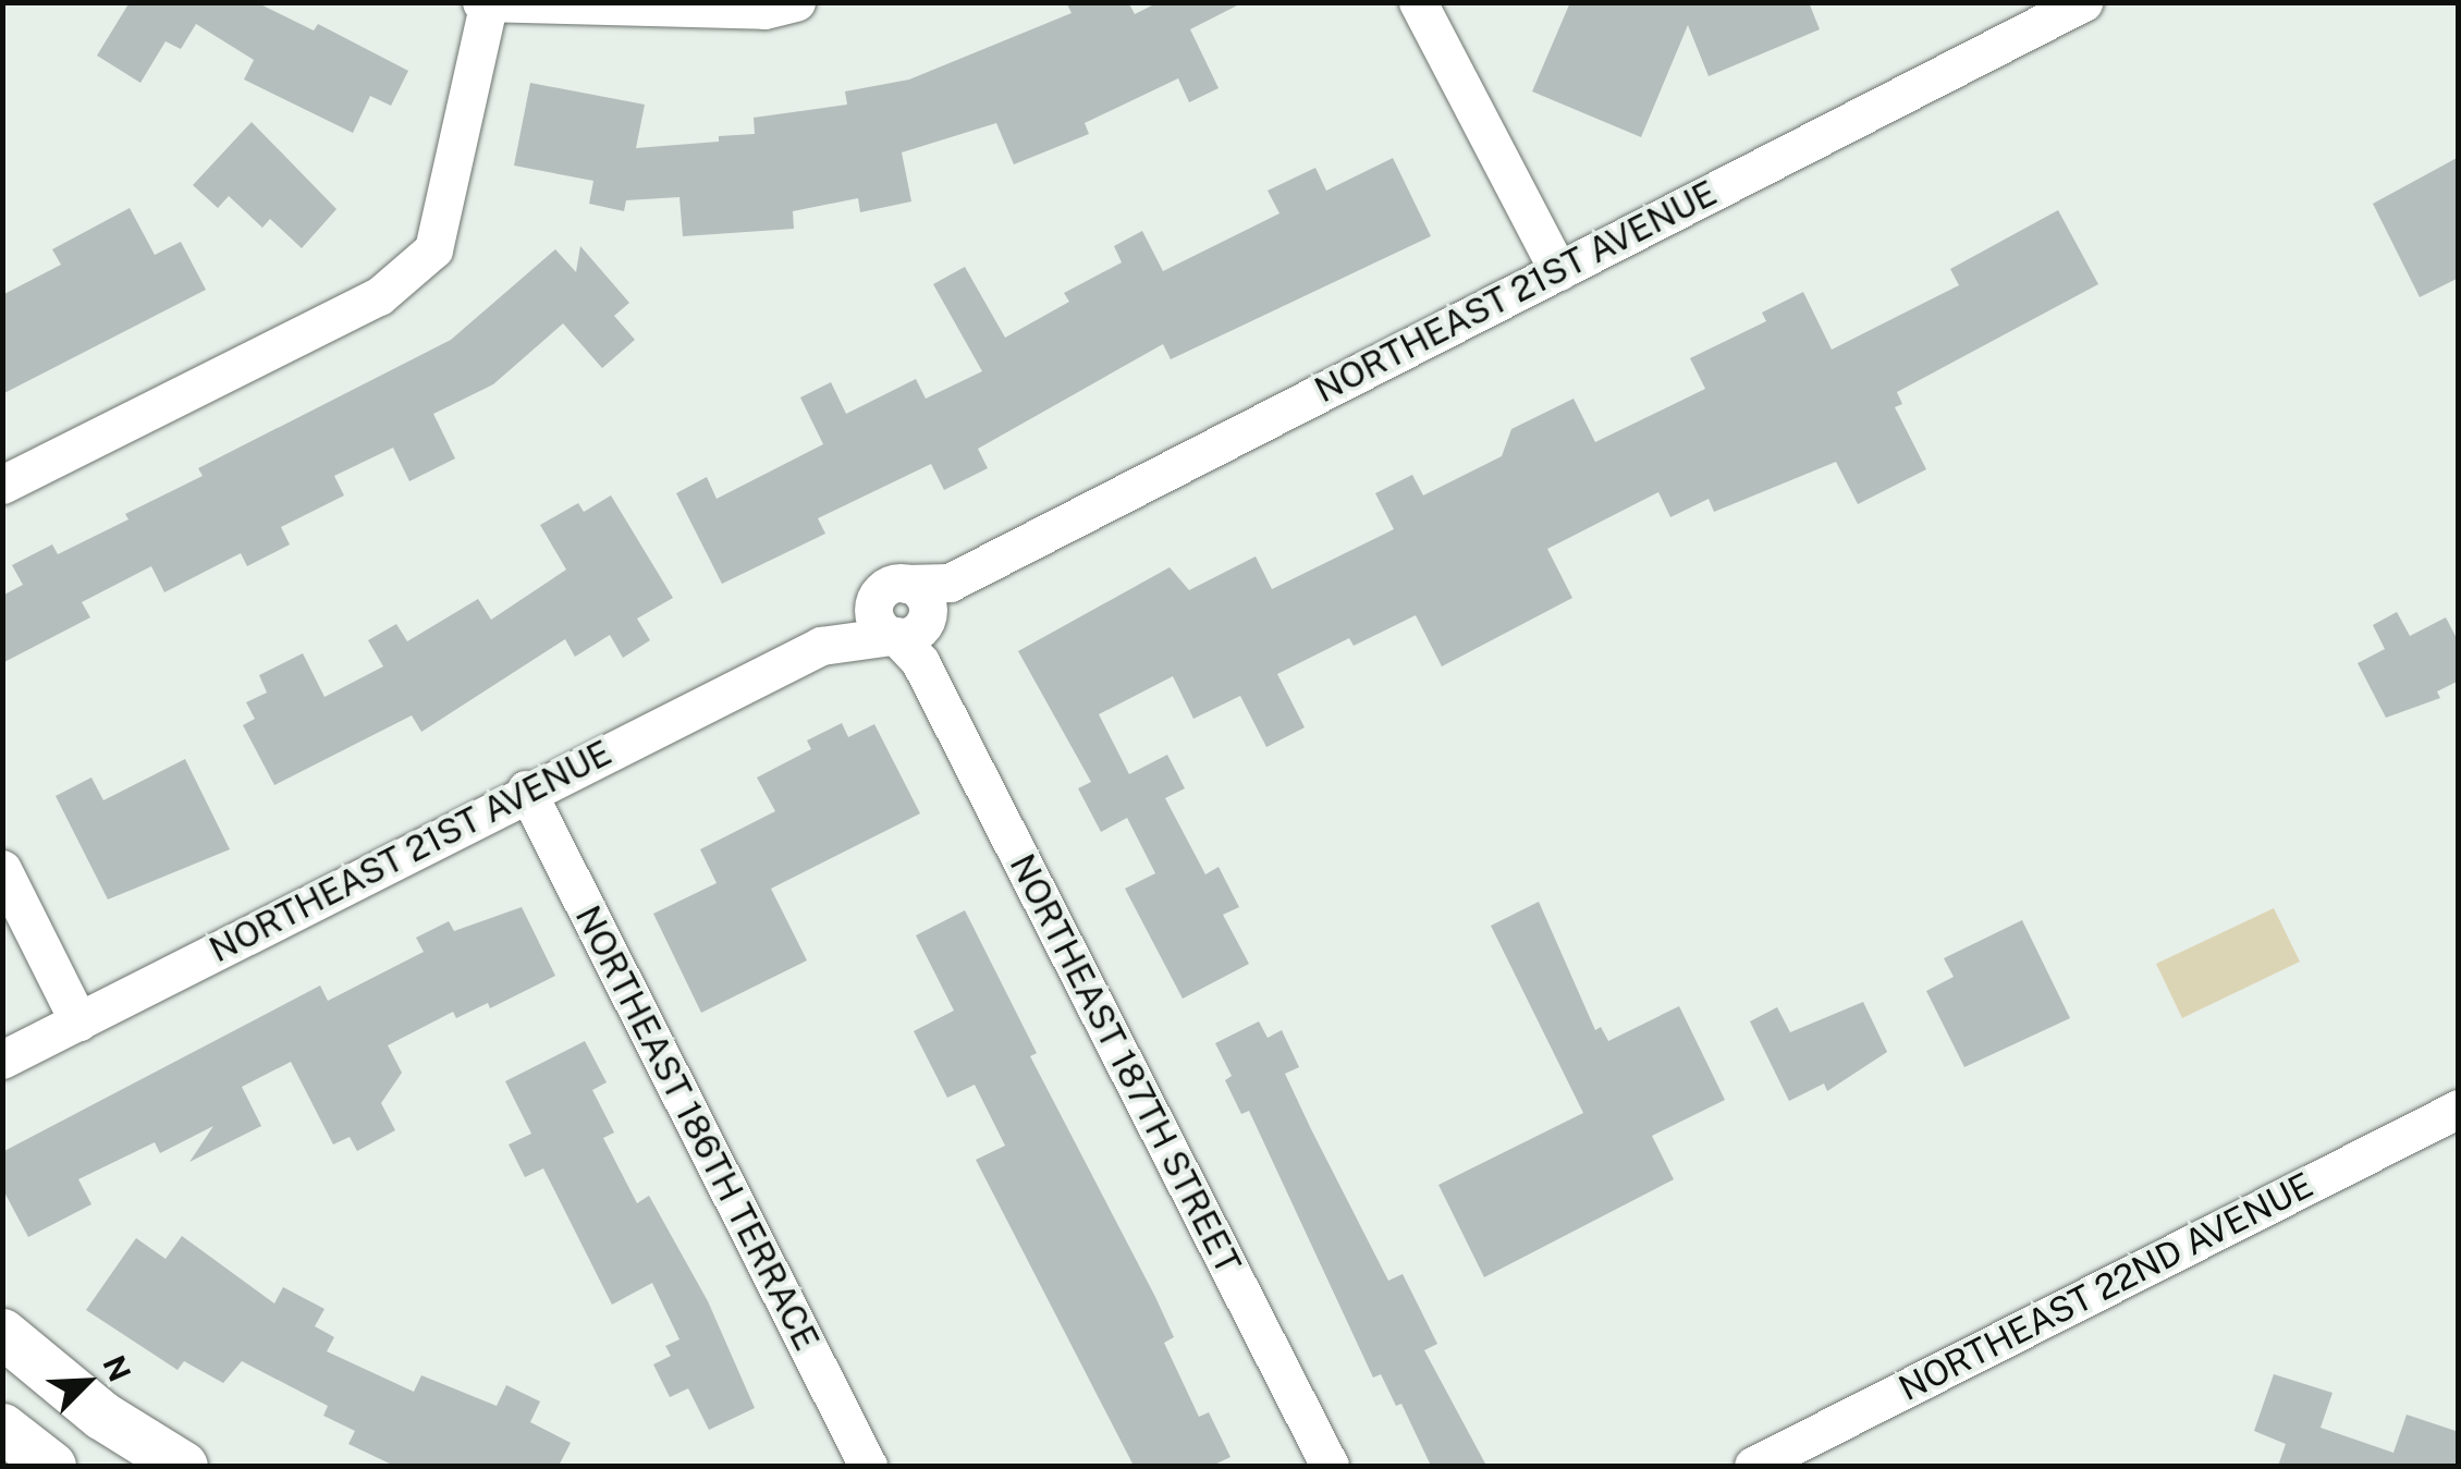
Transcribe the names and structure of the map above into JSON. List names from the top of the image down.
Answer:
{
  "streets": {
    "street": [
      "NORTHEAST 21ST AVENUE",
      "NORTHEAST 187TH STREET",
      "NORTHEAST 186TH TERRACE",
      "NORTHEAST 22ND AVENUE"
    ]
  },
  "crossings": [
    ["NORTHEAST 21ST AVENUE", "NORTHEAST 187TH STREET"],
    ["NORTHEAST 21ST AVENUE", "NORTHEAST 186TH TERRACE"]
  ],
  "north": "top right"
}
